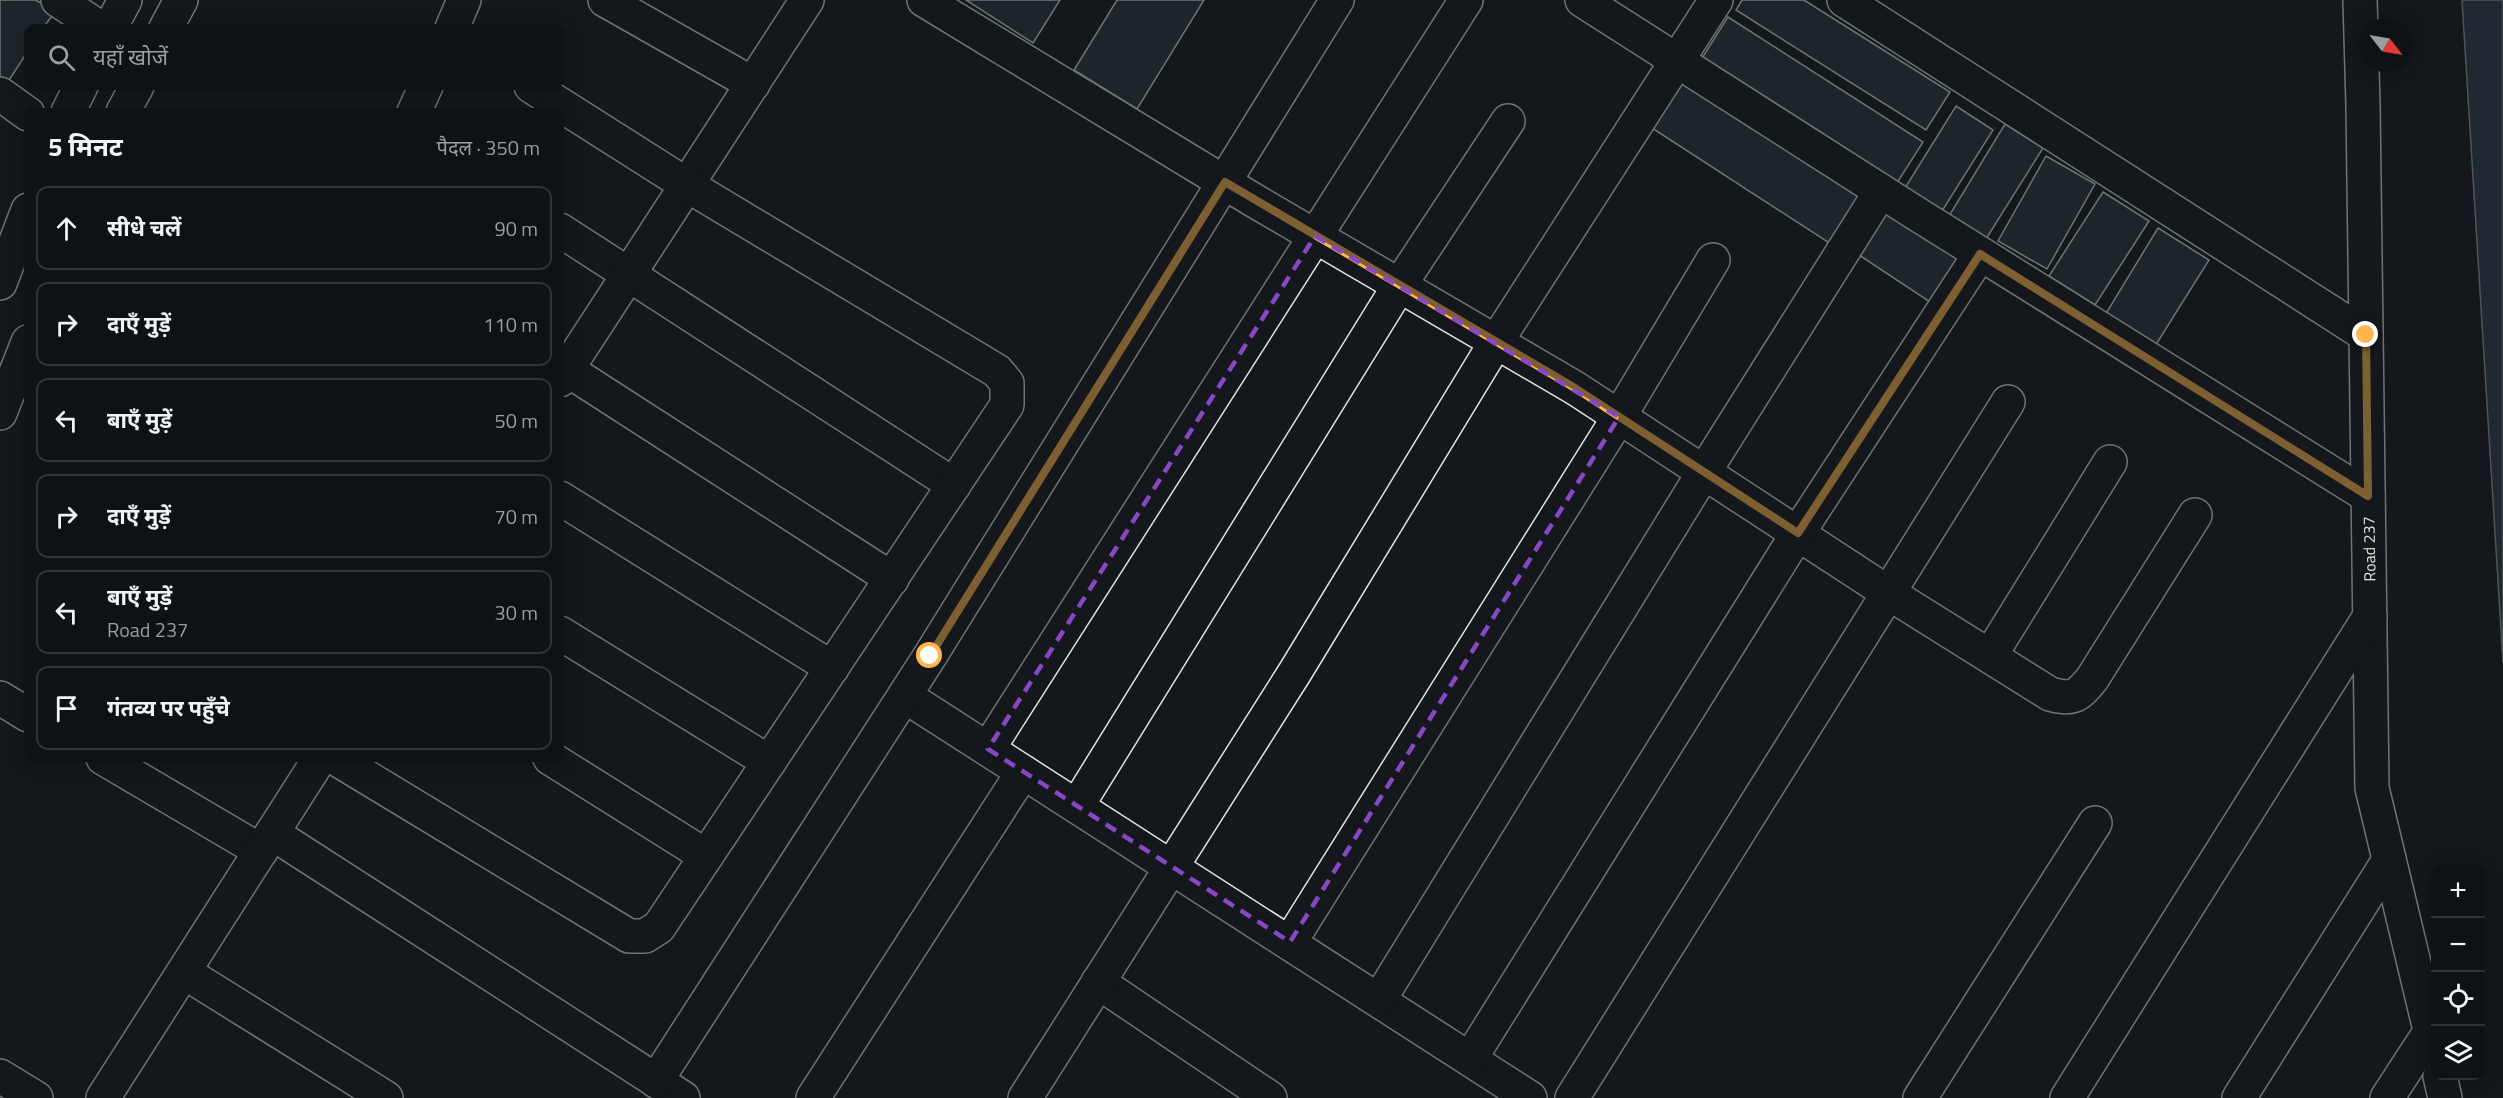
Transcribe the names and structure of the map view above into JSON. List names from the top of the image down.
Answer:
{
  "streets": {
    "street": ["Road 237"]
  },
  "north": "bottom right",
  "page": {
    "search": "यहाँ खोजें",
    "heading": ["5 मिनट", "पैदल · 350 m"],
    "list": [
      ["सीधे चलें", "90 m"],
      ["दाएँ मुड़ें", "110 m"],
      ["बाएँ मुड़ें", "50 m"],
      ["दाएँ मुड़ें", "70 m"],
      ["बाएँ मुड़ें", "Road 237", "30 m"],
      "गंतव्य पर पहुँचे"
    ],
    "map_buttons": ["+", "−"]
  }
}
